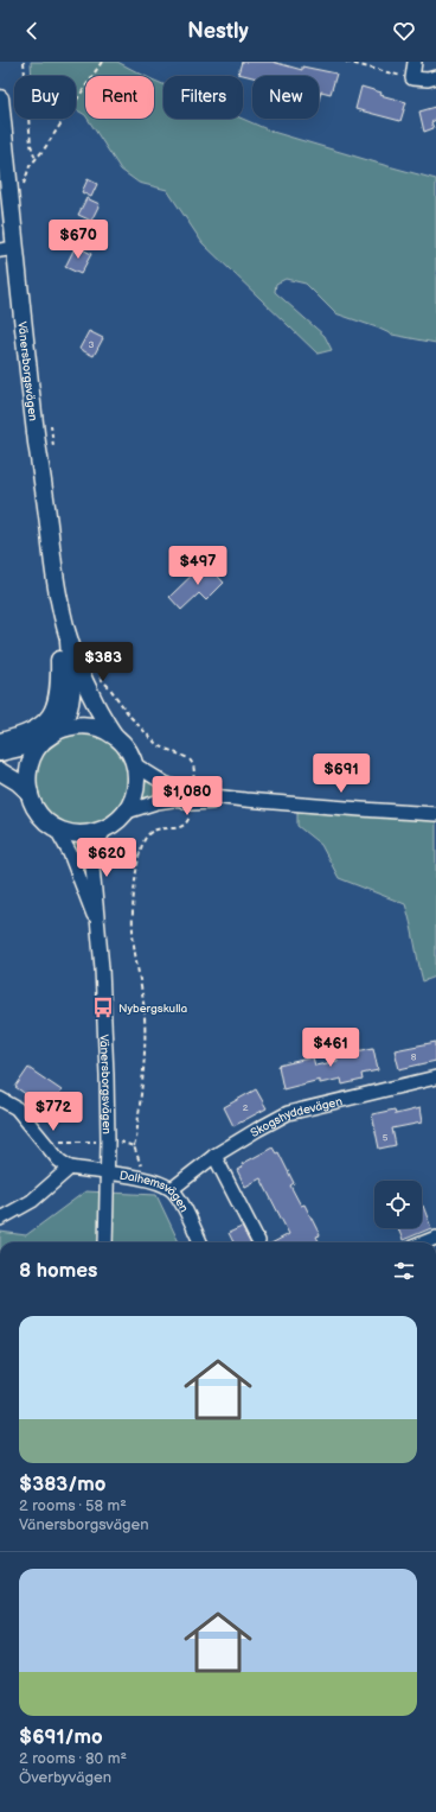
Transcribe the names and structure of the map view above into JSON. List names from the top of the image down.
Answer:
{
  "streets": {
    "main road": ["Vänersborgsvägen"],
    "street": ["Skogshyddevägen", "Dalhemsvägen"]
  },
  "crossings": [
    ["Vänersborgsvägen", "Dalhemsvägen"],
    ["Skogshyddevägen", "Dalhemsvägen"]
  ],
  "places": {
    "bus stop": ["Nybergskulla"]
  },
  "house_numbers": [
    "3",
    "8",
    "2",
    "5"
  ],
  "page": {
    "header": "Nestly",
    "chip": [
      "Buy",
      "Rent",
      "Filters",
      "New"
    ],
    "price": [
      "$670",
      "$497",
      "$383",
      "$691",
      "$1,080",
      "$620",
      "$461",
      "$772"
    ],
    "heading": "8 homes",
    "list": [
      {
        "name": "$383/mo",
        "note": "2 rooms · 58 m² · Vänersborgsvägen"
      },
      {
        "name": "$691/mo",
        "note": "2 rooms · 80 m² · Överbyvägen"
      }
    ]
  }
}
